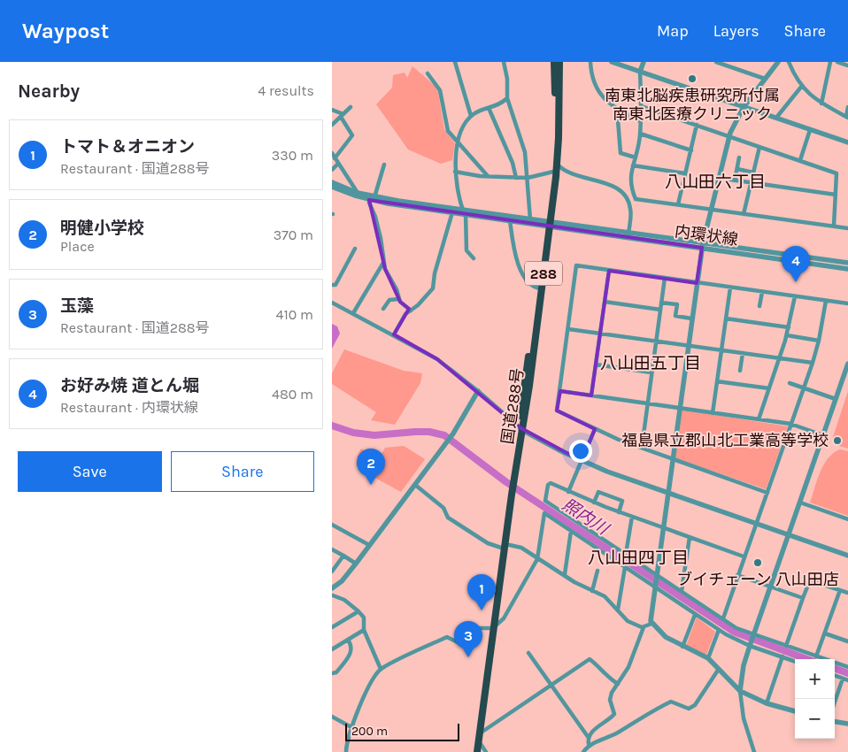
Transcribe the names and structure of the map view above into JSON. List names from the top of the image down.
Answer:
{
  "streets": {
    "highway": ["288", "国道288号"],
    "street": ["内環状線"]
  },
  "districts": ["八山田六丁目", "八山田五丁目", "八山田四丁目"],
  "water": ["照内川"],
  "places": ["南東北脳疾患研究所付属 南東北医療クリニック", "福島県立郡山北工業高等学校", "ブイチェーン 八山田店"],
  "scale_bar": "200 m",
  "page": {
    "header": "Waypost",
    "nav": ["Map", "Layers", "Share"],
    "heading": ["Nearby", "4 results"],
    "list": [
      {
        "mark": "1",
        "name": "トマト＆オニオン",
        "note": "Restaurant · 国道288号",
        "value": "330 m"
      },
      {
        "mark": "2",
        "name": "明健小学校",
        "note": "Place",
        "value": "370 m"
      },
      {
        "mark": "3",
        "name": "玉藻",
        "note": "Restaurant · 国道288号",
        "value": "410 m"
      },
      {
        "mark": "4",
        "name": "お好み焼 道とん堀",
        "note": "Restaurant · 内環状線",
        "value": "480 m"
      }
    ],
    "pins": [
      "4",
      "2",
      "1",
      "3"
    ],
    "buttons": ["Save", "Share"],
    "map_buttons": ["+", "−"],
    "scale": "200 m"
  }
}
